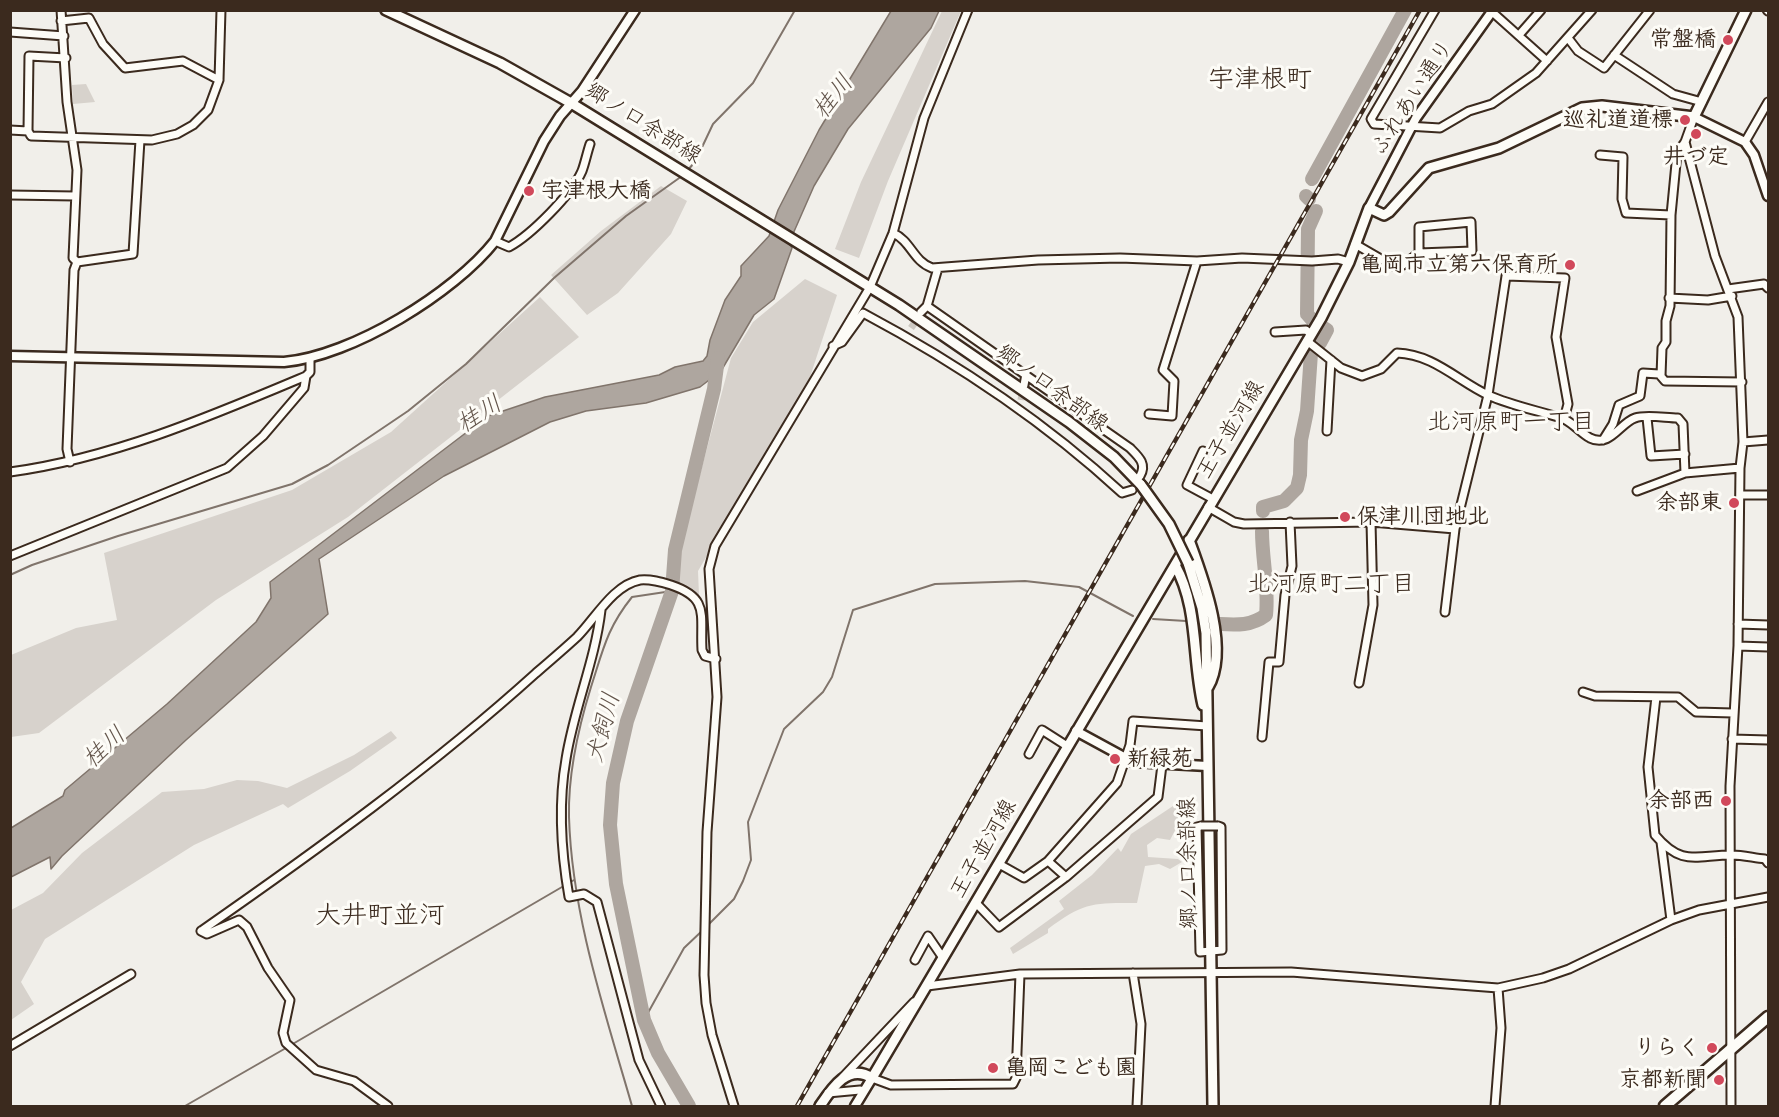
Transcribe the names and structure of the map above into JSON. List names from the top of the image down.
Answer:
{
  "streets": {
    "main road": ["郷ノ口余部線", "王子並河線"],
    "street": ["ふれあい通り"]
  },
  "crossings": [
    ["ふれあい通り", "王子並河線"]
  ],
  "districts": [
    "宇津根町",
    "北河原町一丁目",
    "北河原町二丁目",
    "大井町並河"
  ],
  "water": ["桂川", "犬飼川"],
  "places": [
    "常盤橋",
    "巡礼道道標",
    "井づ定",
    "宇津根大橋",
    "亀岡市立第六保育所",
    "余部東",
    "保津川団地北",
    "新緑苑",
    "余部西",
    "りらく",
    "亀岡こども園",
    "京都新聞"
  ]
}
